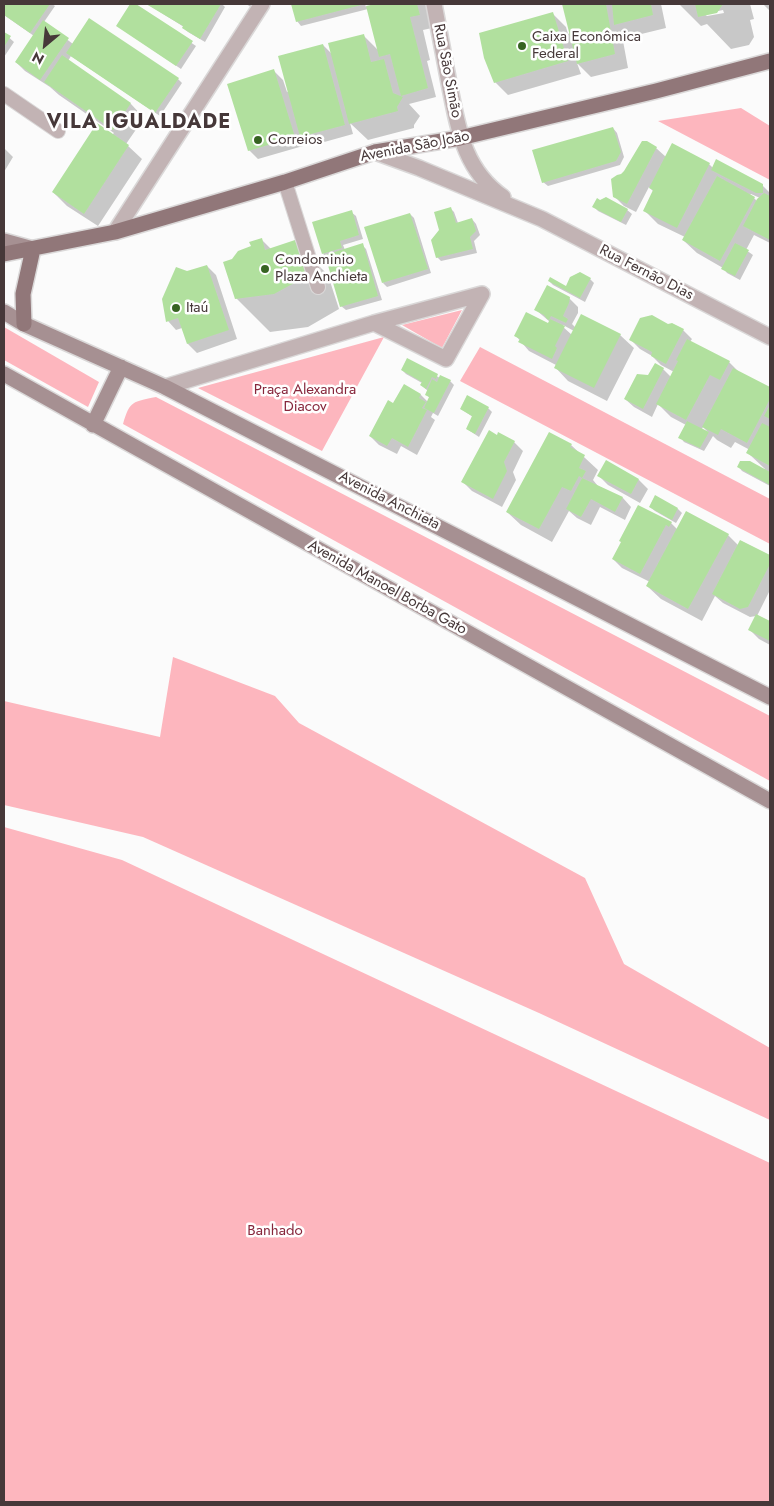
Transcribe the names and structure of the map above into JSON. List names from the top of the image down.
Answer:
{
  "streets": {
    "main road": ["Avenida São João", "Avenida Anchieta", "Avenida Manoel Borba Gato"],
    "street": ["Rua São Simão", "Rua Fernão Dias"]
  },
  "crossings": [
    ["Rua São Simão", "Avenida São João"],
    ["Rua São Simão", "Rua Fernão Dias"],
    ["Avenida São João", "Rua Fernão Dias"]
  ],
  "districts": ["VILA IGUALDADE"],
  "parks": ["Praça Alexandra Diacov", "Banhado"],
  "places": [
    "Caixa Econômica Federal",
    "Correios",
    "Condominio Plaza Anchieta",
    "Itaú"
  ],
  "north": "bottom left"
}
